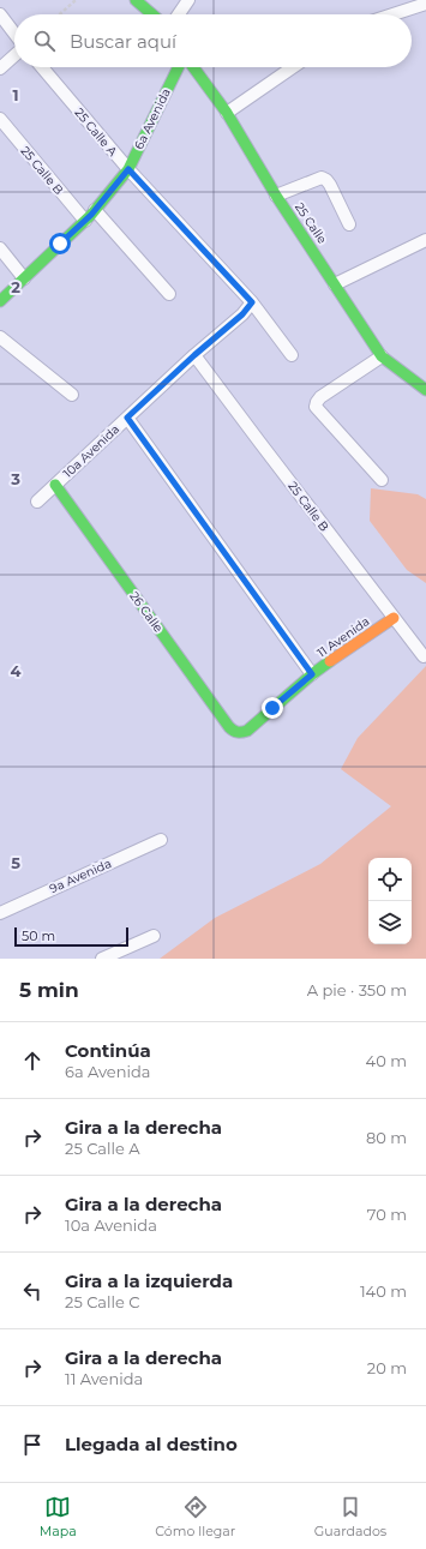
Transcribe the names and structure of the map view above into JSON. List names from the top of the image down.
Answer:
{
  "streets": {
    "street": [
      "6a Avenida",
      "25 Calle A",
      "25 Calle B",
      "25 Calle",
      "10a Avenida",
      "26 Calle",
      "11 Avenida",
      "9a Avenida"
    ]
  },
  "crossings": [
    ["6a Avenida", "25 Calle A"],
    ["6a Avenida", "25 Calle B"],
    ["25 Calle A", "10a Avenida"],
    ["25 Calle B", "10a Avenida"],
    ["25 Calle B", "11 Avenida"],
    ["10a Avenida", "26 Calle"],
    ["26 Calle", "11 Avenida"]
  ],
  "scale_bar": "50 m",
  "page": {
    "search": "Buscar aquí",
    "scale": "50 m",
    "heading": ["5 min", "A pie · 350 m"],
    "list": [
      ["Continúa", "6a Avenida", "40 m"],
      ["Gira a la derecha", "25 Calle A", "80 m"],
      ["Gira a la derecha", "10a Avenida", "70 m"],
      ["Gira a la izquierda", "25 Calle C", "140 m"],
      ["Gira a la derecha", "11 Avenida", "20 m"],
      "Llegada al destino"
    ],
    "nav": ["Mapa", "Cómo llegar", "Guardados"]
  },
  "grid": {
    "rows": [
      "1",
      "2",
      "3",
      "4",
      "5"
    ]
  }
}
